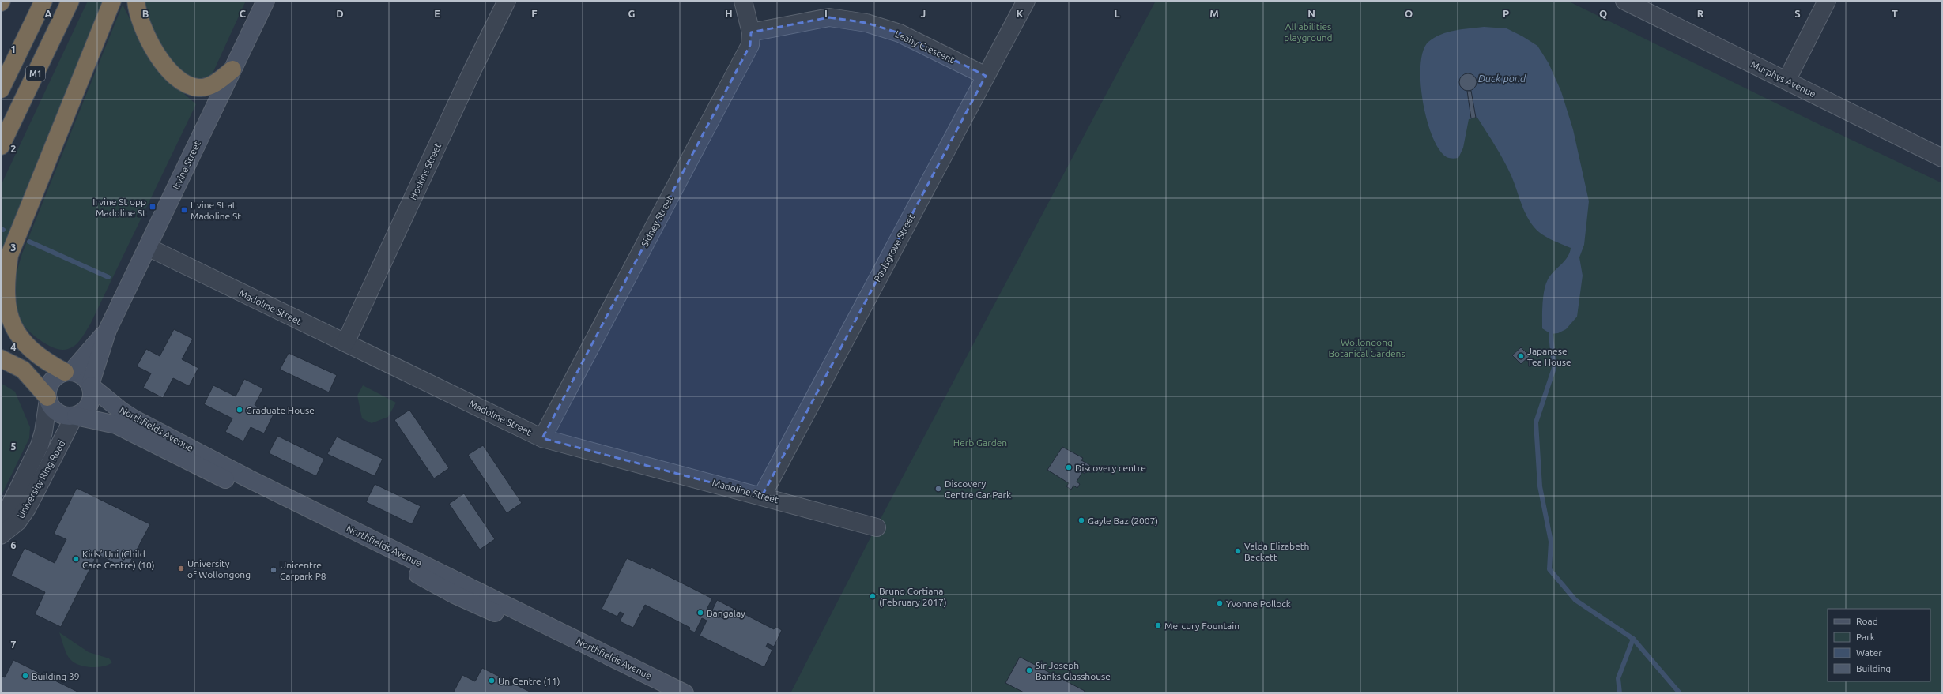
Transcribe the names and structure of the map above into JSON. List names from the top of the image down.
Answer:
{
  "streets": {
    "highway": ["M1"],
    "main road": ["Irvine Street", "Northfields Avenue"],
    "street": [
      "Leahy Crescent",
      "Murphys Avenue",
      "Hoskins Street",
      "Sidney Street",
      "Paulsgrove Street",
      "Madoline Street",
      "University Ring Road"
    ]
  },
  "crossings": [
    ["Leahy Crescent", "Sidney Street"],
    ["Leahy Crescent", "Paulsgrove Street"],
    ["Irvine Street", "Madoline Street"],
    ["Irvine Street", "Northfields Avenue"],
    ["Irvine Street", "University Ring Road"],
    ["Hoskins Street", "Madoline Street"],
    ["Sidney Street", "Madoline Street"],
    ["Paulsgrove Street", "Madoline Street"],
    ["Northfields Avenue", "University Ring Road"]
  ],
  "water": ["Duck pond"],
  "parks": ["All abilities playground", "Wollongong Botanical Gardens", "Herb Garden"],
  "places": {
    "transit": ["Irvine St opp Madoline St", "Irvine St at Madoline St"],
    "other": [
      "Japanese Tea House",
      "Graduate House",
      "Discovery centre",
      "Discovery Centre Car Park",
      "Gayle Baz (2007)",
      "Valda Elizabeth Beckett",
      "Kids’ Uni (Child Care Centre) (10)",
      "University of Wollongong",
      "Unicentre Carpark P8",
      "Bruno Cortiana (February 2017)",
      "Yvonne Pollock",
      "Bangalay",
      "Mercury Fountain",
      "Sir Joseph Banks Glasshouse",
      "Building 39",
      "UniCentre (11)"
    ]
  },
  "legend": [
    "Road",
    "Park",
    "Water",
    "Building"
  ],
  "grid": {
    "columns": [
      "A",
      "B",
      "C",
      "D",
      "E",
      "F",
      "G",
      "H",
      "I",
      "J",
      "K",
      "L",
      "M",
      "N",
      "O",
      "P",
      "Q",
      "R",
      "S",
      "T"
    ],
    "rows": [
      "1",
      "2",
      "3",
      "4",
      "5",
      "6",
      "7"
    ]
  }
}
